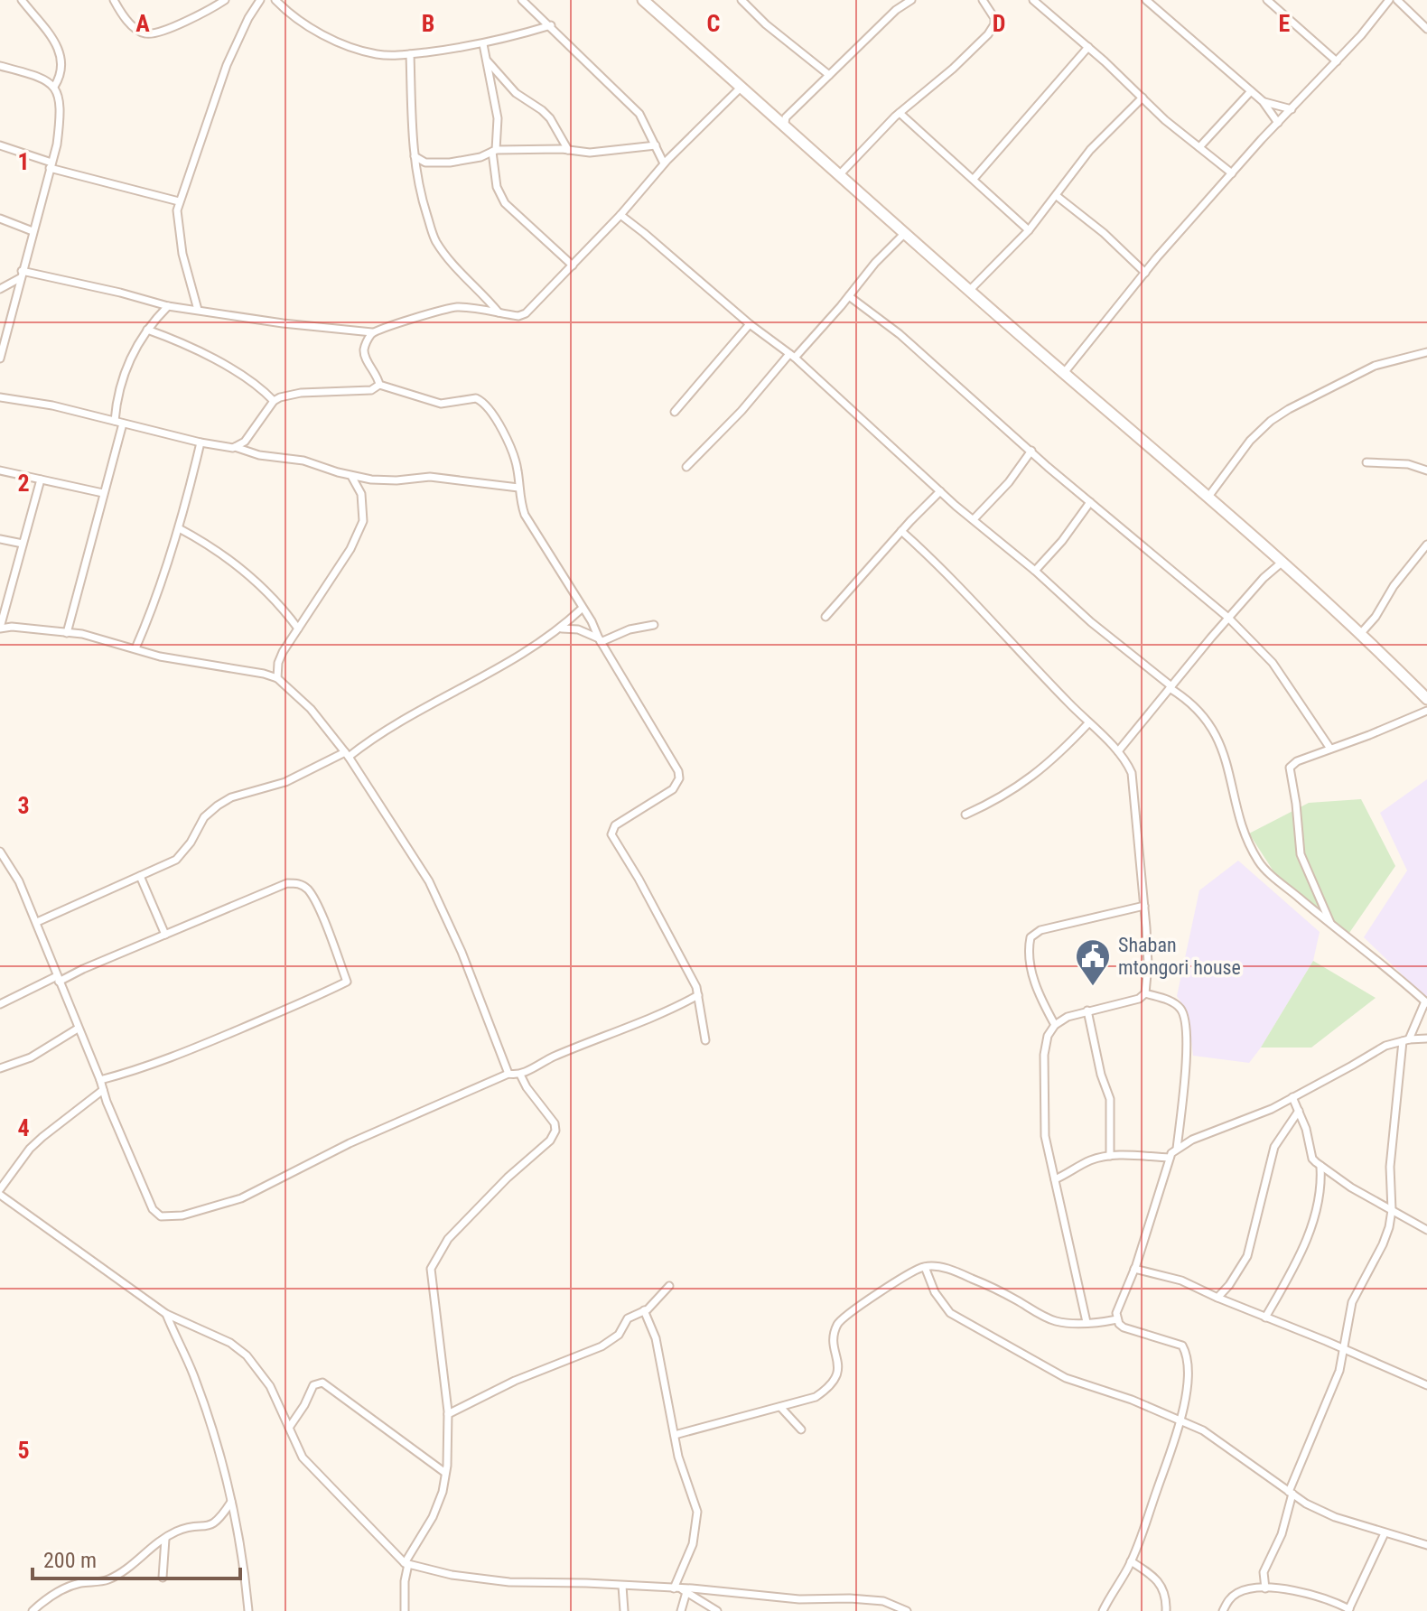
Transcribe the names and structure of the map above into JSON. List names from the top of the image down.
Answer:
{
  "places": {
    "public building": ["Shaban mtongori house"]
  },
  "scale_bar": "200 m",
  "grid": {
    "columns": [
      "A",
      "B",
      "C",
      "D",
      "E"
    ],
    "rows": [
      "1",
      "2",
      "3",
      "4",
      "5"
    ]
  }
}
